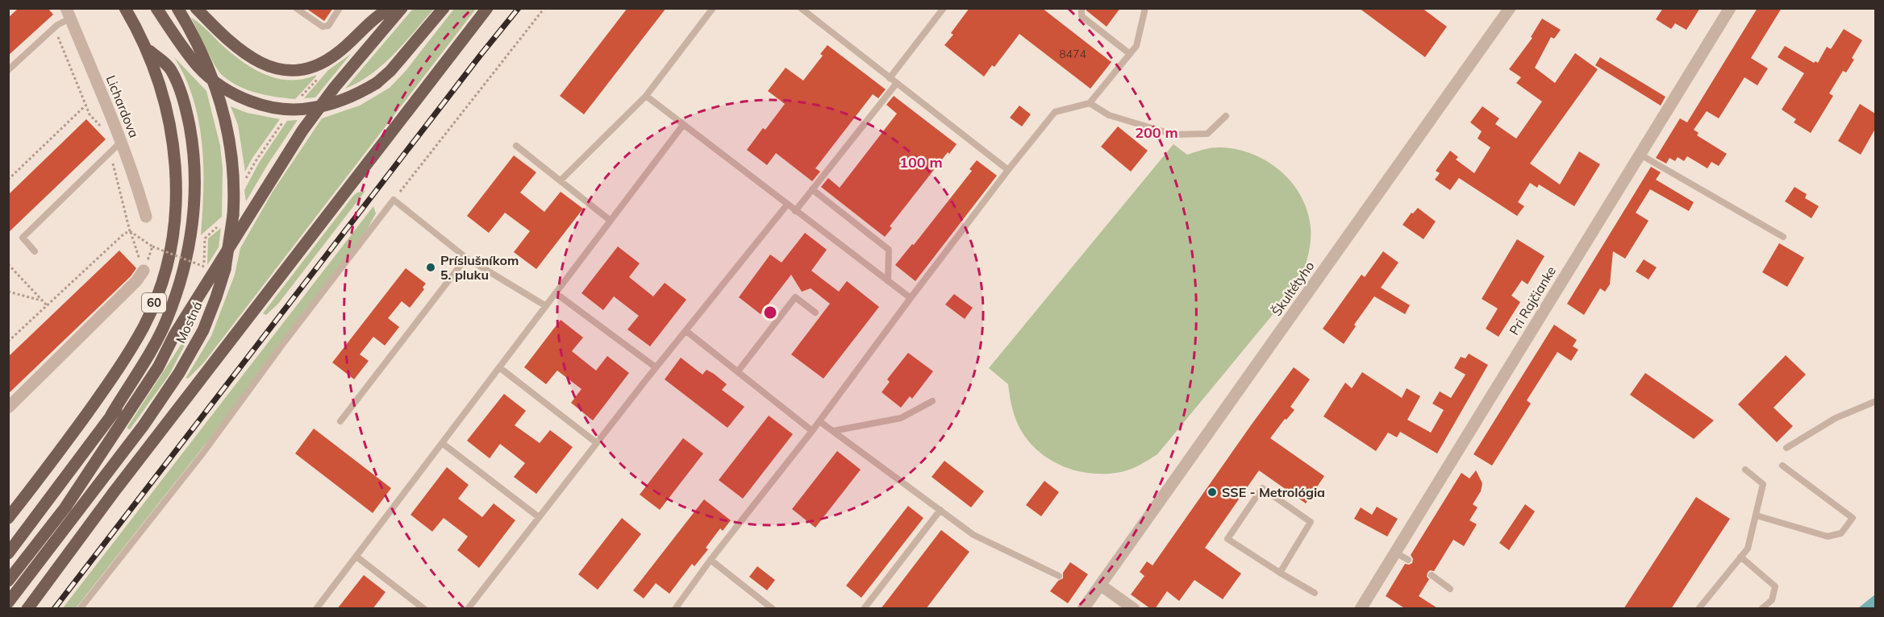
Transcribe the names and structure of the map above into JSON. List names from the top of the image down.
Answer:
{
  "streets": {
    "main road": ["60", "Mostná"],
    "street": ["Lichardova", "Škultétyho", "Pri Rajčianke"]
  },
  "places": ["Príslušníkom 5. pluku", "SSE - Metrológia"],
  "house_numbers": ["8474"],
  "rings": ["200 m", "100 m"]
}
